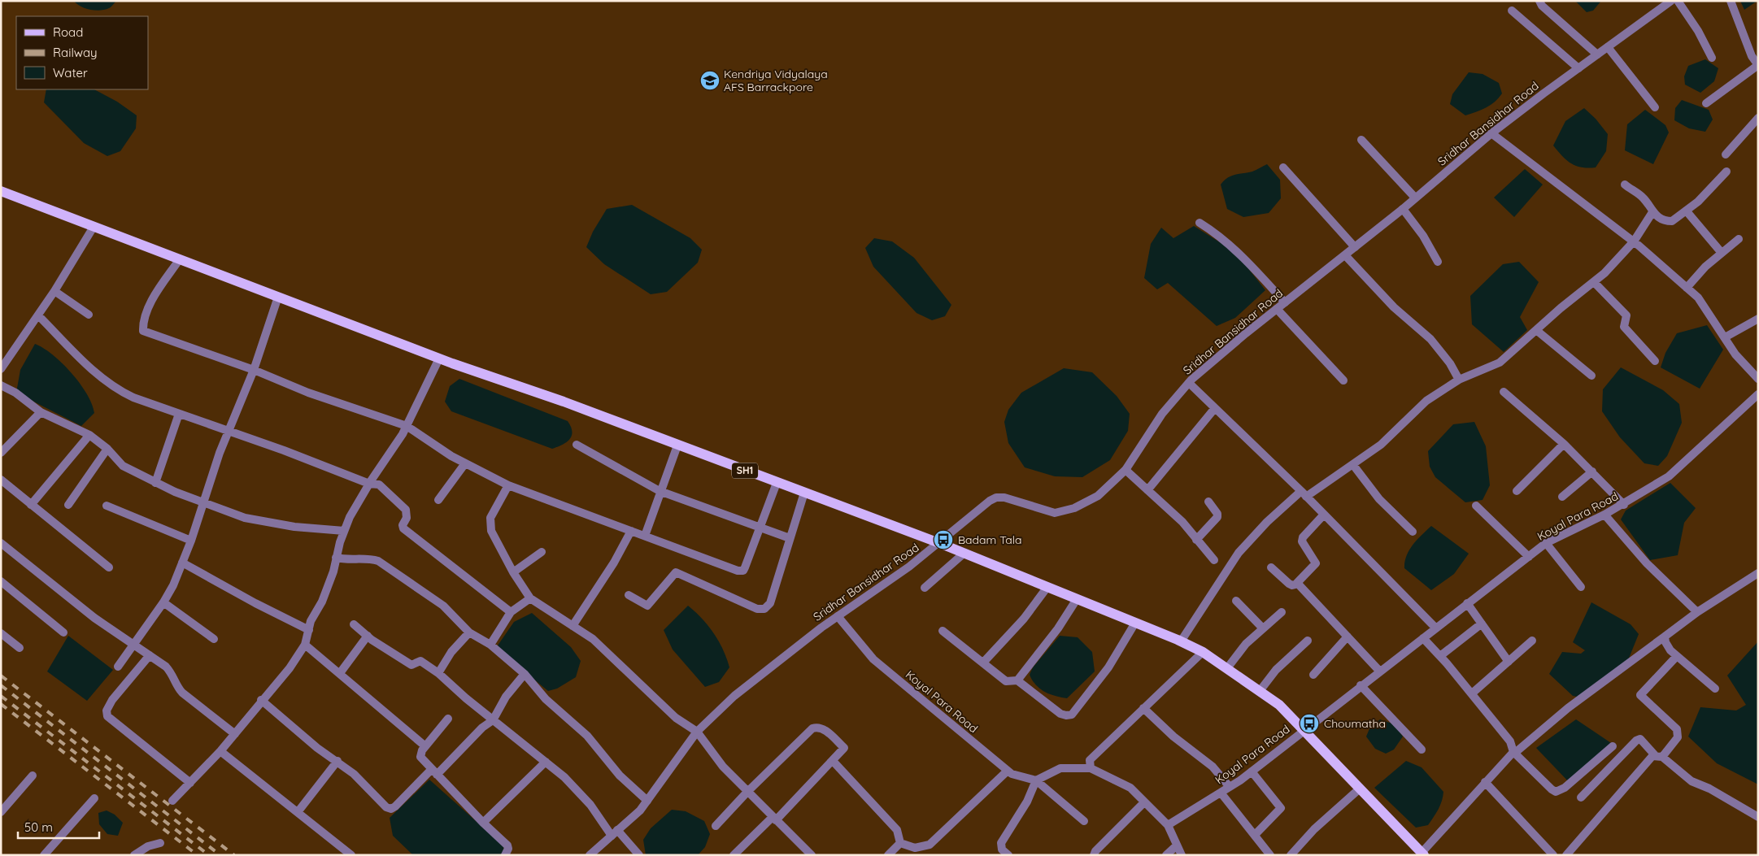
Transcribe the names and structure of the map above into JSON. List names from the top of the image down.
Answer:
{
  "streets": {
    "main road": ["SH1"],
    "street": ["Sridhar Bansidhar Road", "Koyal Para Road"]
  },
  "crossings": [
    ["Sridhar Bansidhar Road", "SH1"],
    ["Sridhar Bansidhar Road", "Koyal Para Road"],
    ["SH1", "Koyal Para Road"]
  ],
  "places": {
    "school or university": ["Kendriya Vidyalaya AFS Barrackpore"],
    "bus stop": ["Badam Tala", "Choumatha"]
  },
  "legend": ["Road", "Railway", "Water"],
  "scale_bar": "50 m"
}
